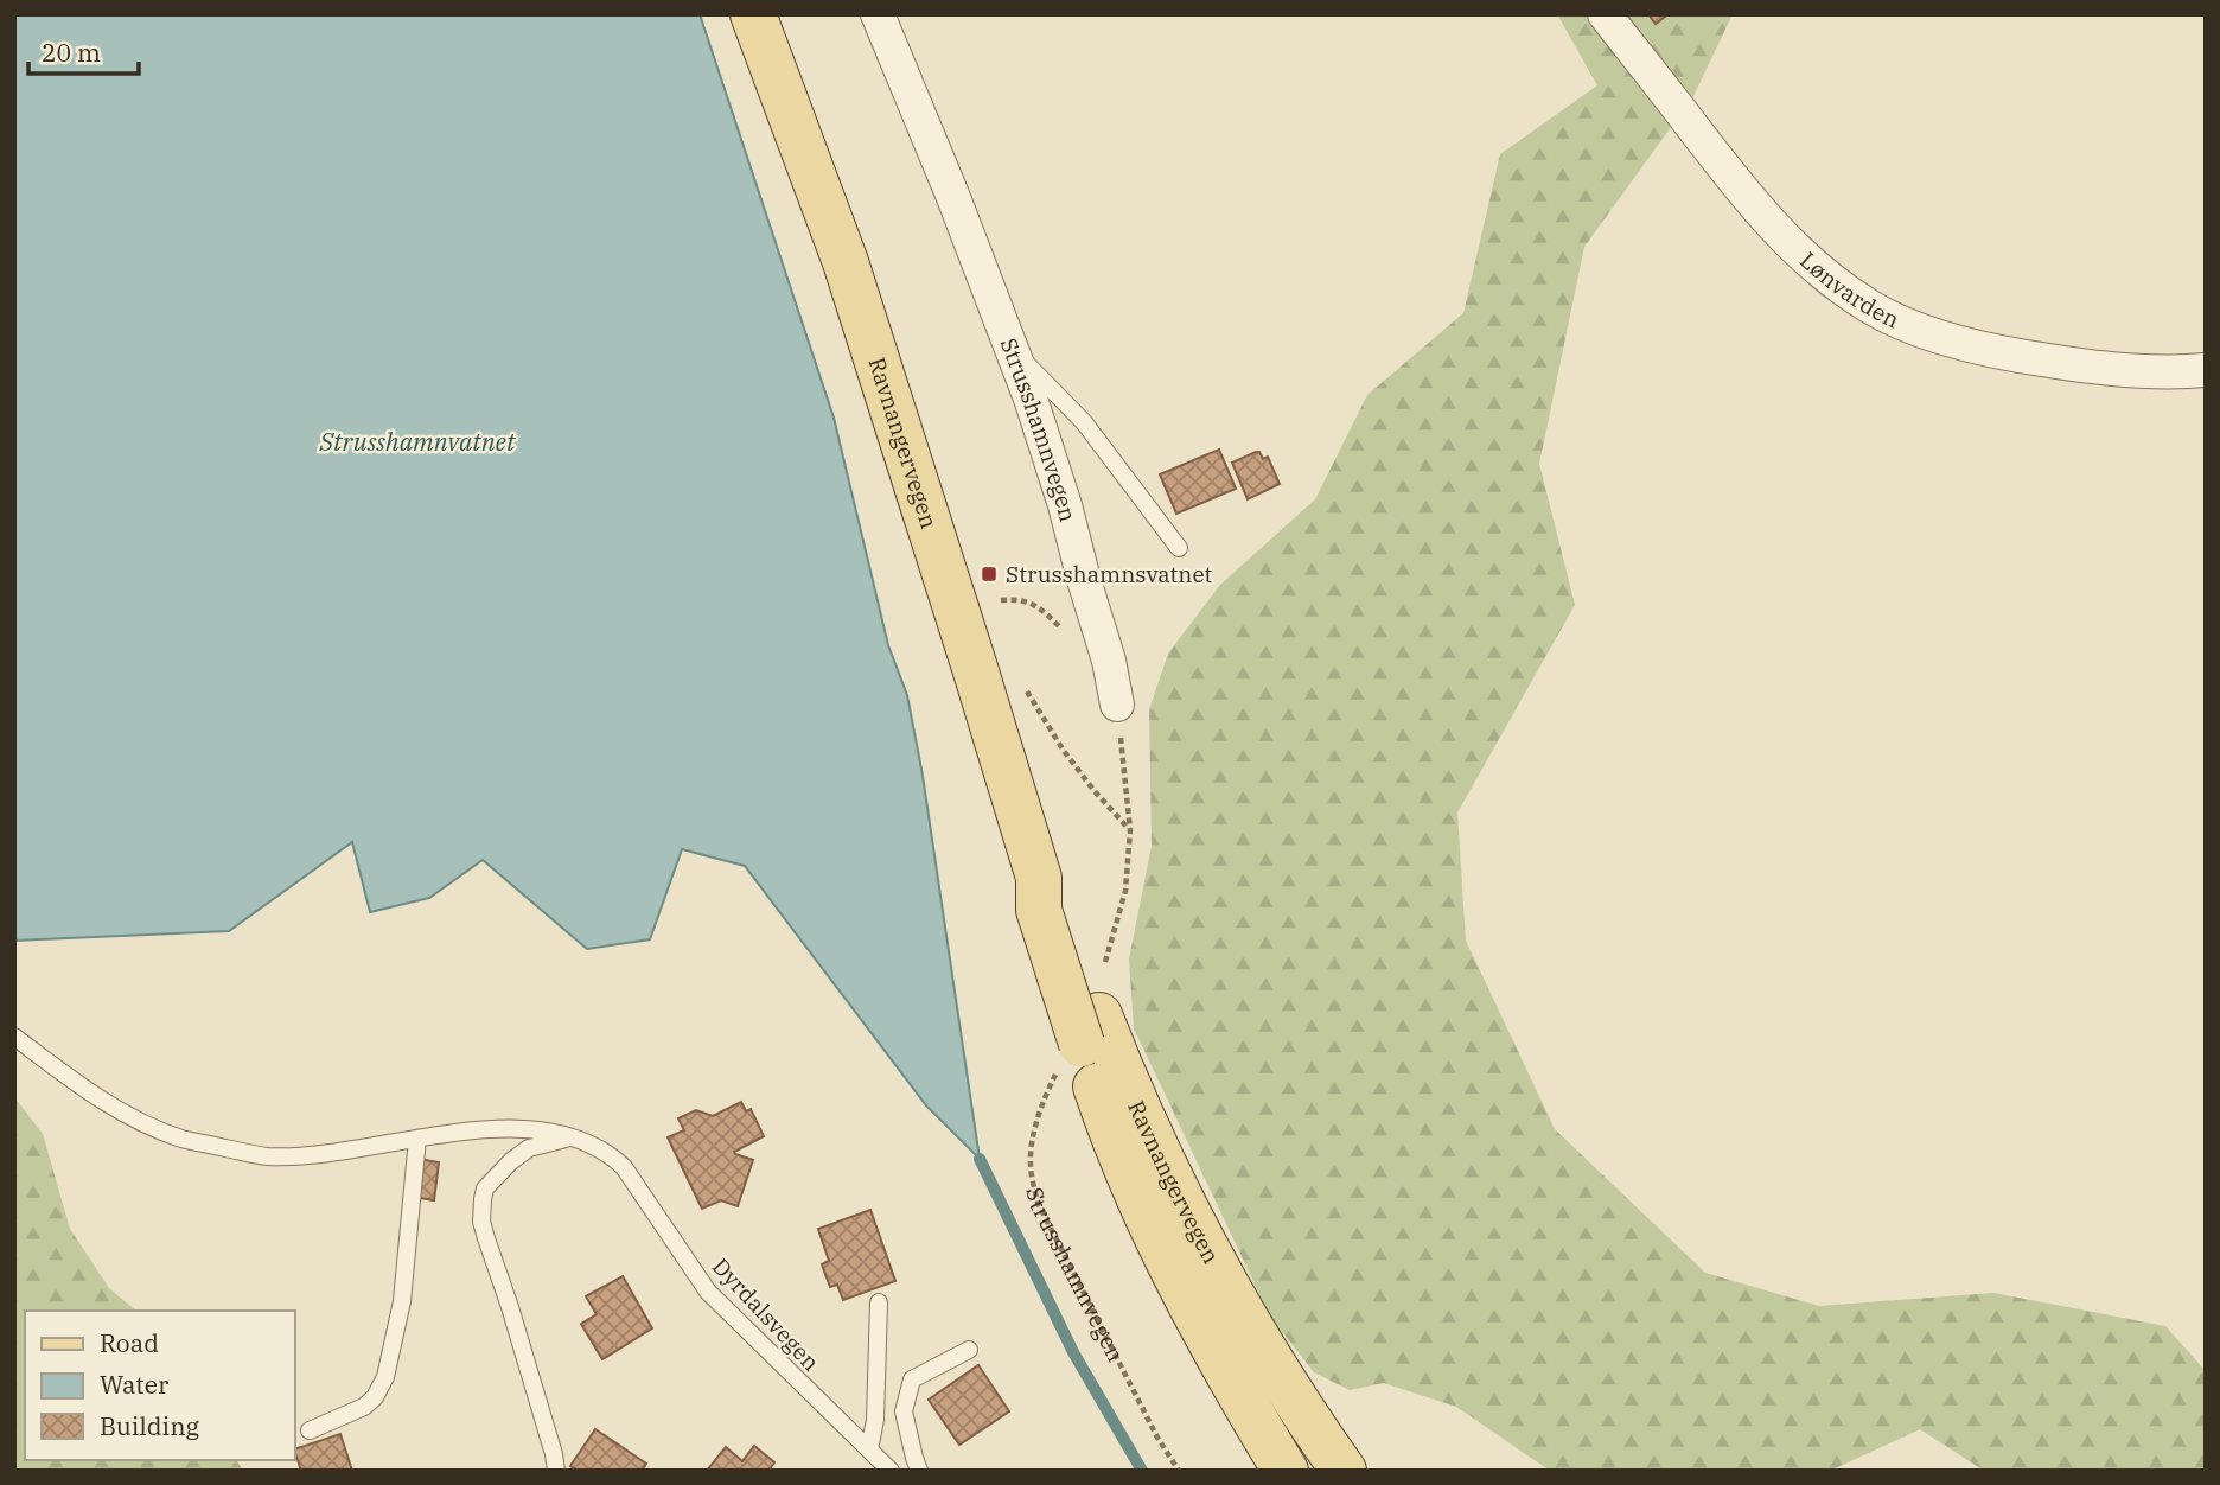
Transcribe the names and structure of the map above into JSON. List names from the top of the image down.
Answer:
{
  "streets": {
    "main road": ["Ravnangervegen"],
    "street": ["Lønvarden", "Strusshamnvegen"],
    "lane": ["Dyrdalsvegen"]
  },
  "crossings": [
    ["Strusshamnvegen", "Ravnangervegen"]
  ],
  "water": ["Strusshamnvatnet"],
  "places": {
    "transit": ["Strusshamnsvatnet"]
  },
  "legend": ["Road", "Water", "Building"],
  "scale_bar": "20 m"
}
